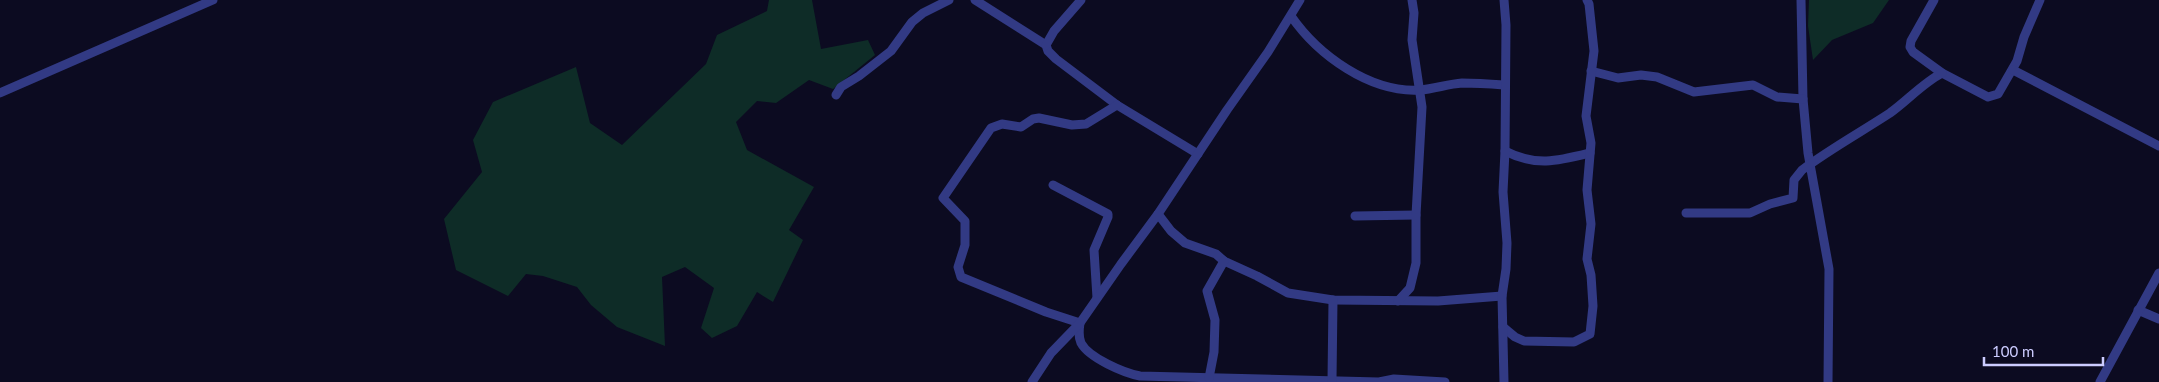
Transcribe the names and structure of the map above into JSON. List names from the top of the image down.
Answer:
{
  "scale_bar": "100 m"
}
